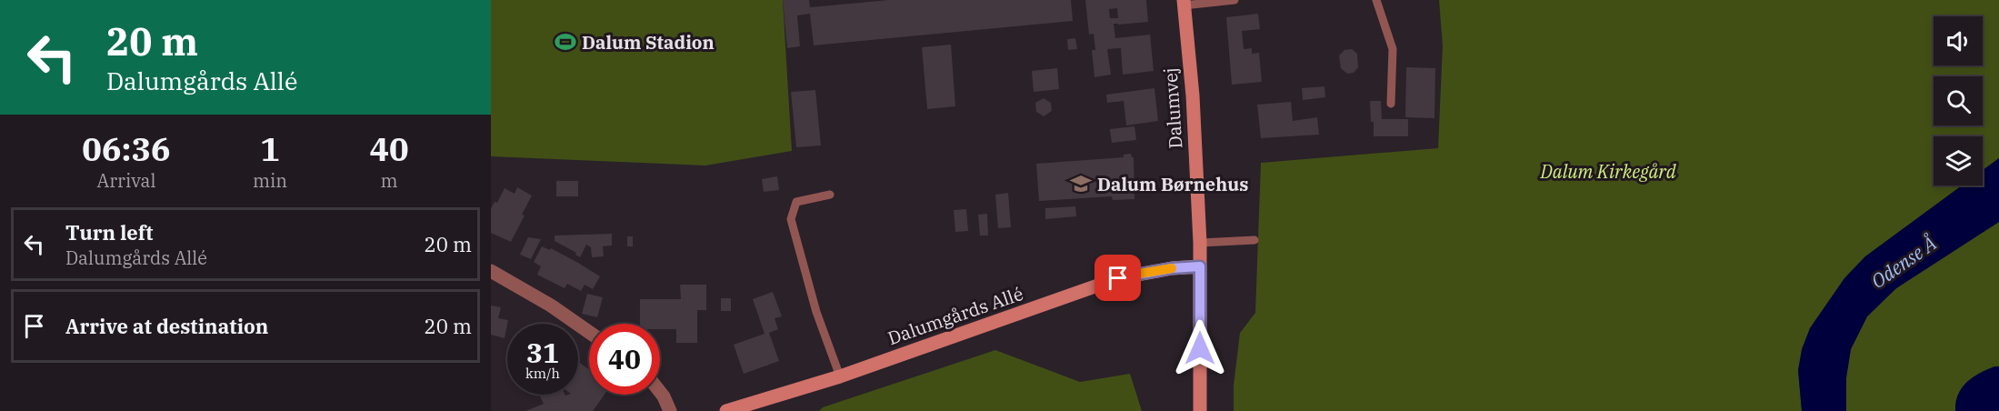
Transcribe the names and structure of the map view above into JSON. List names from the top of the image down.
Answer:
{
  "streets": {
    "street": ["Dalumvej", "Dalumgårds Allé"]
  },
  "crossings": [
    ["Dalumvej", "Dalumgårds Allé"]
  ],
  "water": ["Odense Å"],
  "parks": ["Dalum Kirkegård"],
  "places": {
    "sports": ["Dalum Stadion"],
    "school or university": ["Dalum Børnehus"]
  },
  "page": {
    "turn": ["20 m", "Dalumgårds Allé"],
    "eta": [
      "06:36",
      "Arrival",
      "1",
      "min",
      "40",
      "m"
    ],
    "list": [
      {
        "name": "Turn left",
        "note": "Dalumgårds Allé",
        "value": "20 m"
      },
      {
        "name": "Arrive at destination",
        "value": "20 m"
      }
    ],
    "speed": "31 km/h",
    "limit": "40"
  }
}
